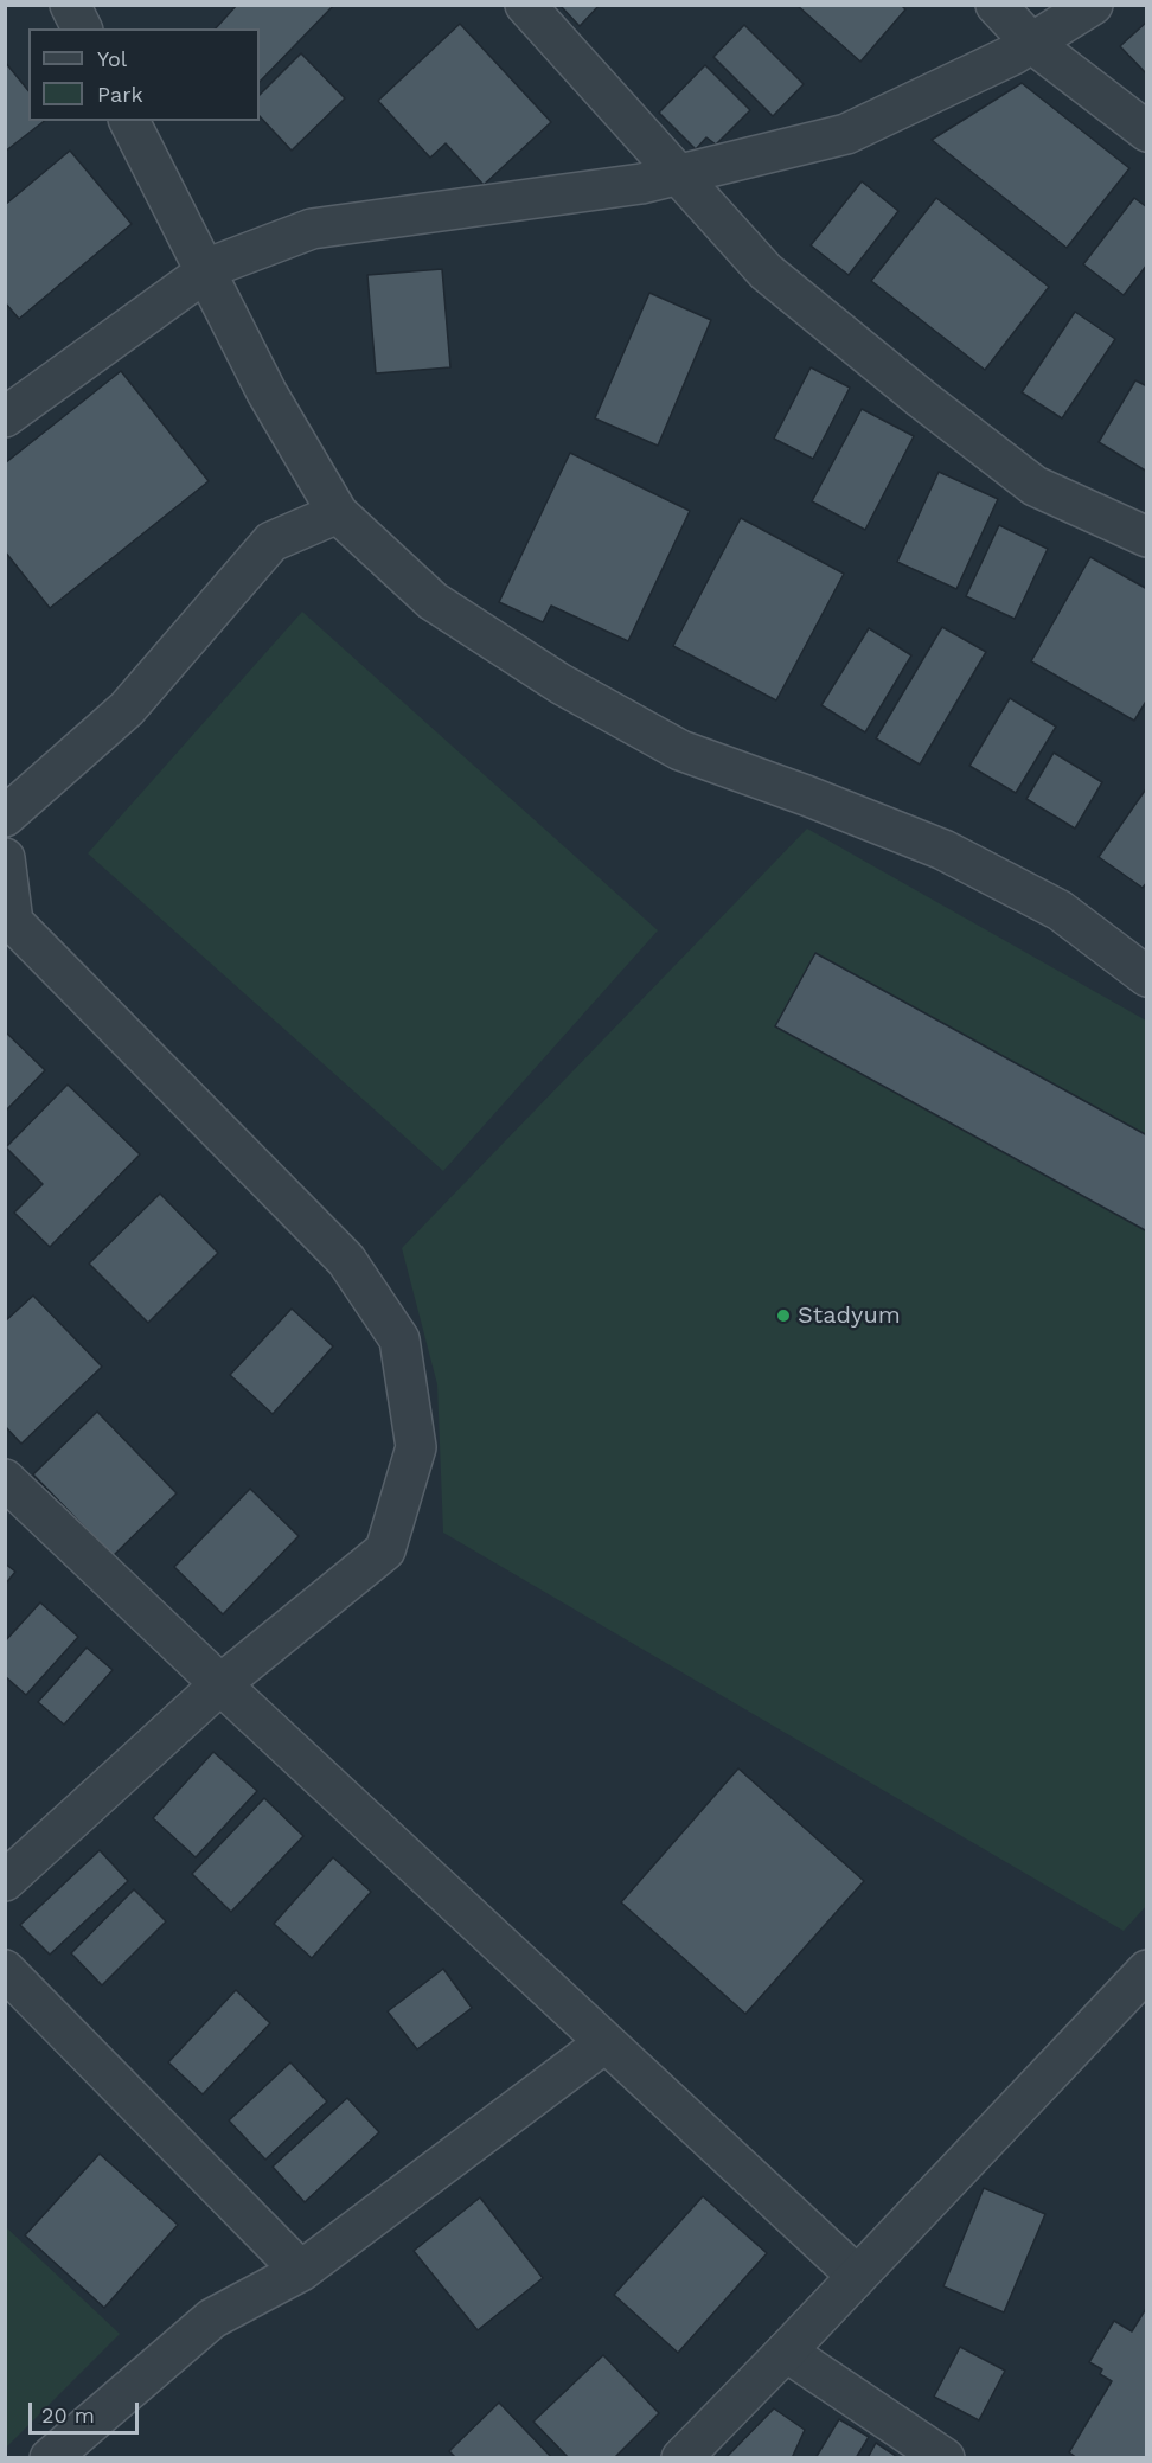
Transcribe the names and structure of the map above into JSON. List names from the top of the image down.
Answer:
{
  "places": ["Stadyum"],
  "legend": ["Yol", "Park"],
  "scale_bar": "20 m"
}
